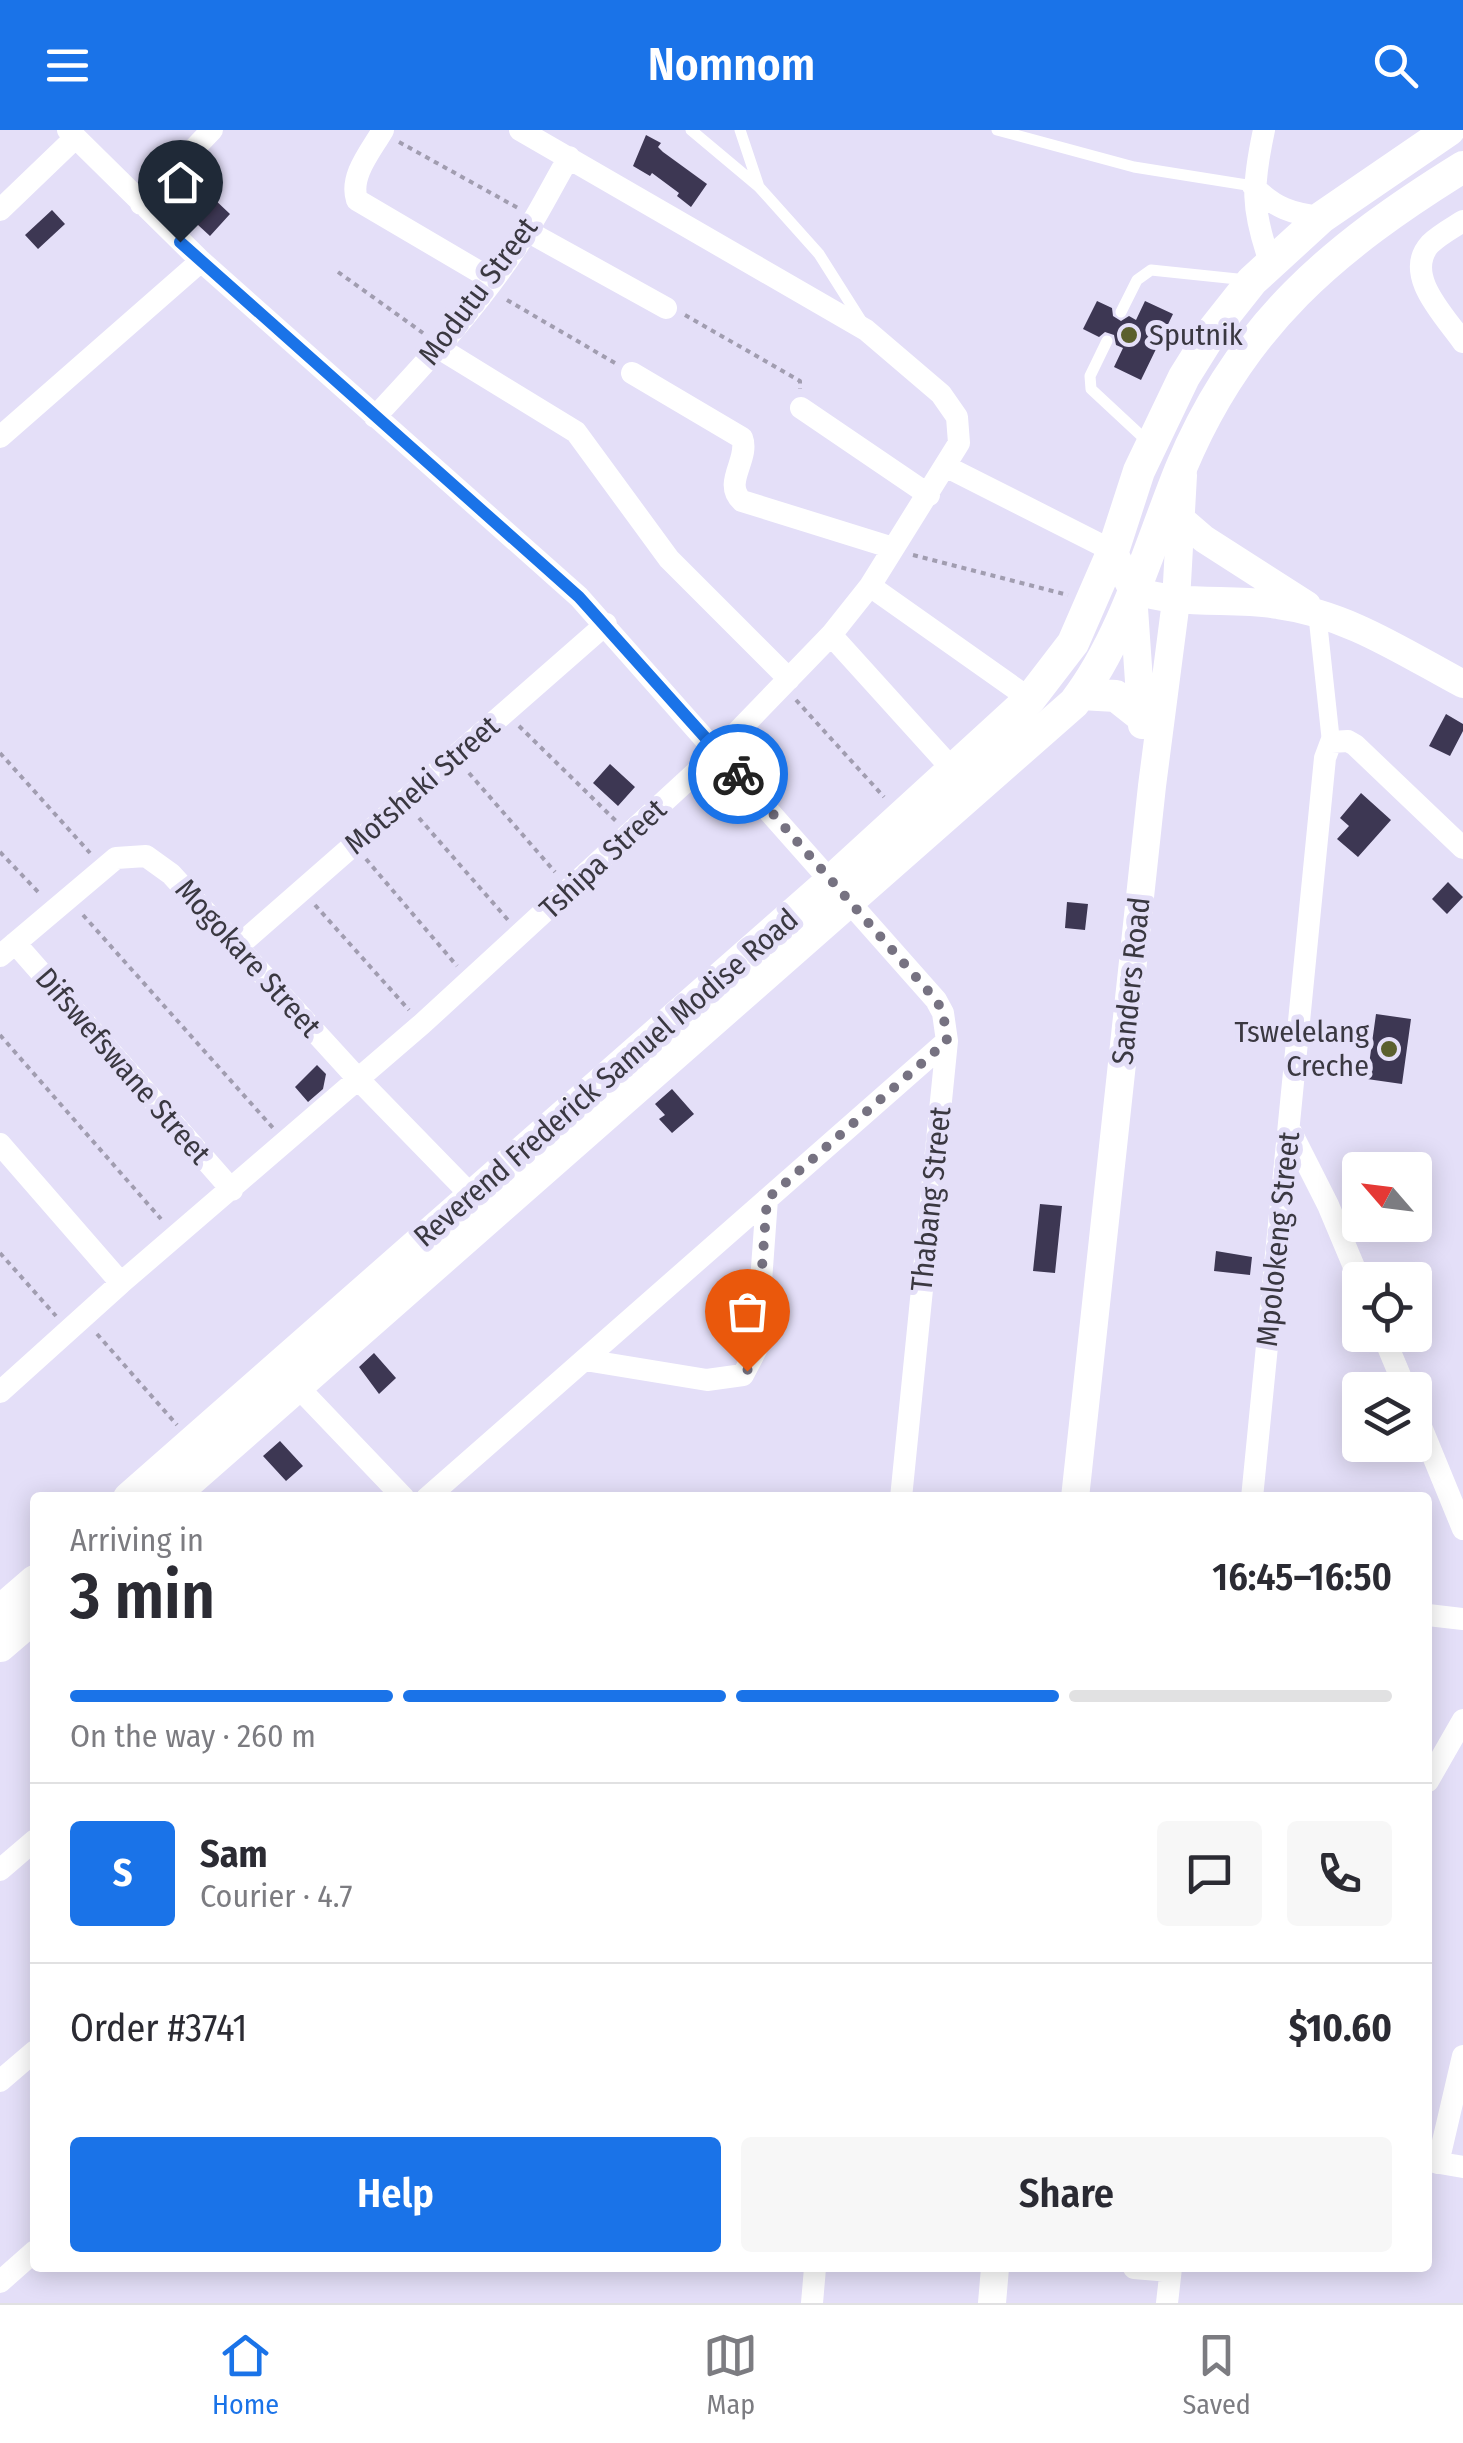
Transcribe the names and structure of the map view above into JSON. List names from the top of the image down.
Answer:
{
  "streets": {
    "main road": ["Reverend Frederick Samuel Modise Road"],
    "street": [
      "Modutu Street",
      "Motsheki Street",
      "Tshipa Street",
      "Mogokare Street",
      "Sanders Road",
      "Difswefswane Street",
      "Thabang Street",
      "Mpolokeng Street"
    ]
  },
  "crossings": [
    ["Modutu Street", "Tshipa Street"],
    ["Modutu Street", "Thabang Street"],
    ["Motsheki Street", "Mogokare Street"],
    ["Motsheki Street", "Thabang Street"],
    ["Tshipa Street", "Mogokare Street"],
    ["Tshipa Street", "Difswefswane Street"],
    ["Tshipa Street", "Thabang Street"],
    ["Mogokare Street", "Difswefswane Street"],
    ["Mogokare Street", "Reverend Frederick Samuel Modise Road"],
    ["Sanders Road", "Reverend Frederick Samuel Modise Road"],
    ["Reverend Frederick Samuel Modise Road", "Thabang Street"]
  ],
  "places": ["Sputnik", "Tswelelang Creche"],
  "north": "top left",
  "page": {
    "header": "Nomnom",
    "heading": ["3 min", "Arriving in", "16:45–16:50"],
    "panel": [
      "Sam",
      "Courier · 4.7",
      "Order #3741",
      "$10.60"
    ],
    "bar": "On the way · 260 m",
    "round": "S",
    "buttons": ["Help", "Share"],
    "tabs": ["Home", "Map", "Saved"]
  }
}
